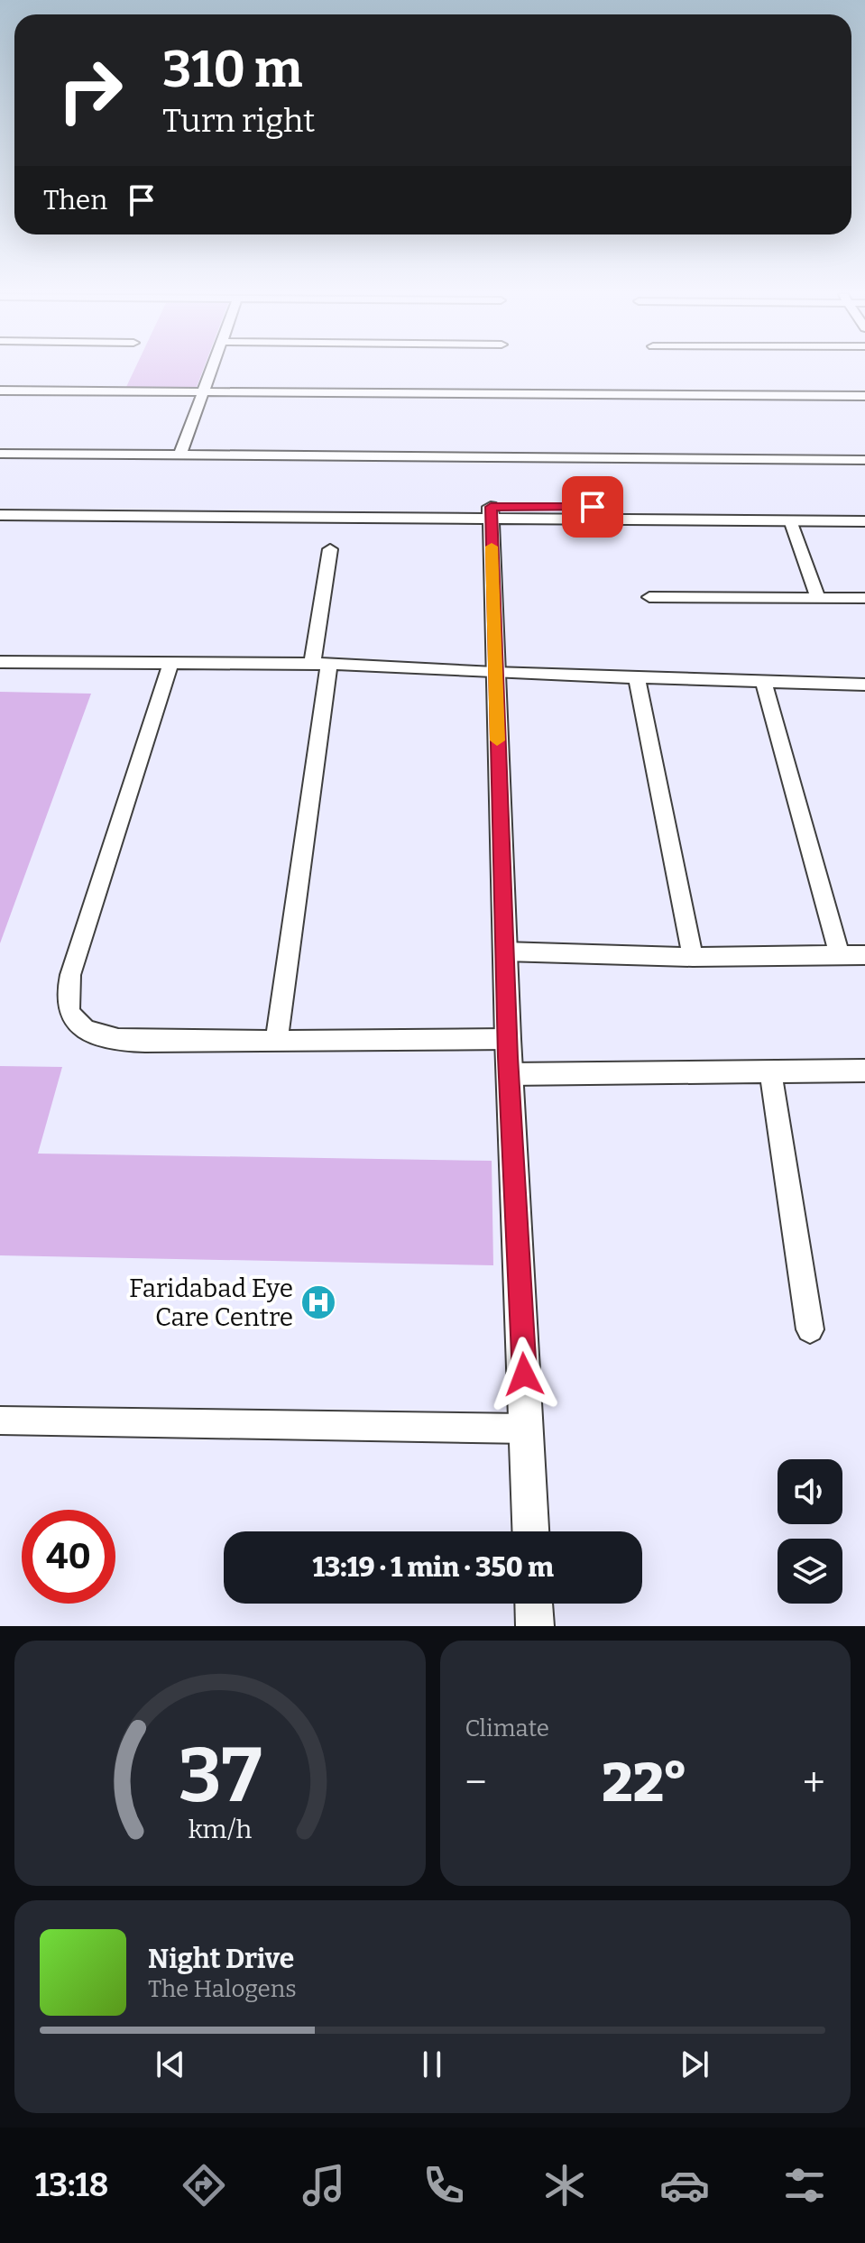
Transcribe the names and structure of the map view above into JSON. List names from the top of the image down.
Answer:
{
  "places": {
    "hospital": ["Faridabad Eye Care Centre"]
  },
  "page": {
    "turn": ["310 m", "Turn right"],
    "then": "Then",
    "limit": "40",
    "trip": "13:19 · 1 min · 350 m",
    "tile": "Climate",
    "heat": ["−", "22°", "+"],
    "song": ["Night Drive", "The Halogens"],
    "tabs": "13:18",
    "gauge": ["37", "km/h"]
  }
}
